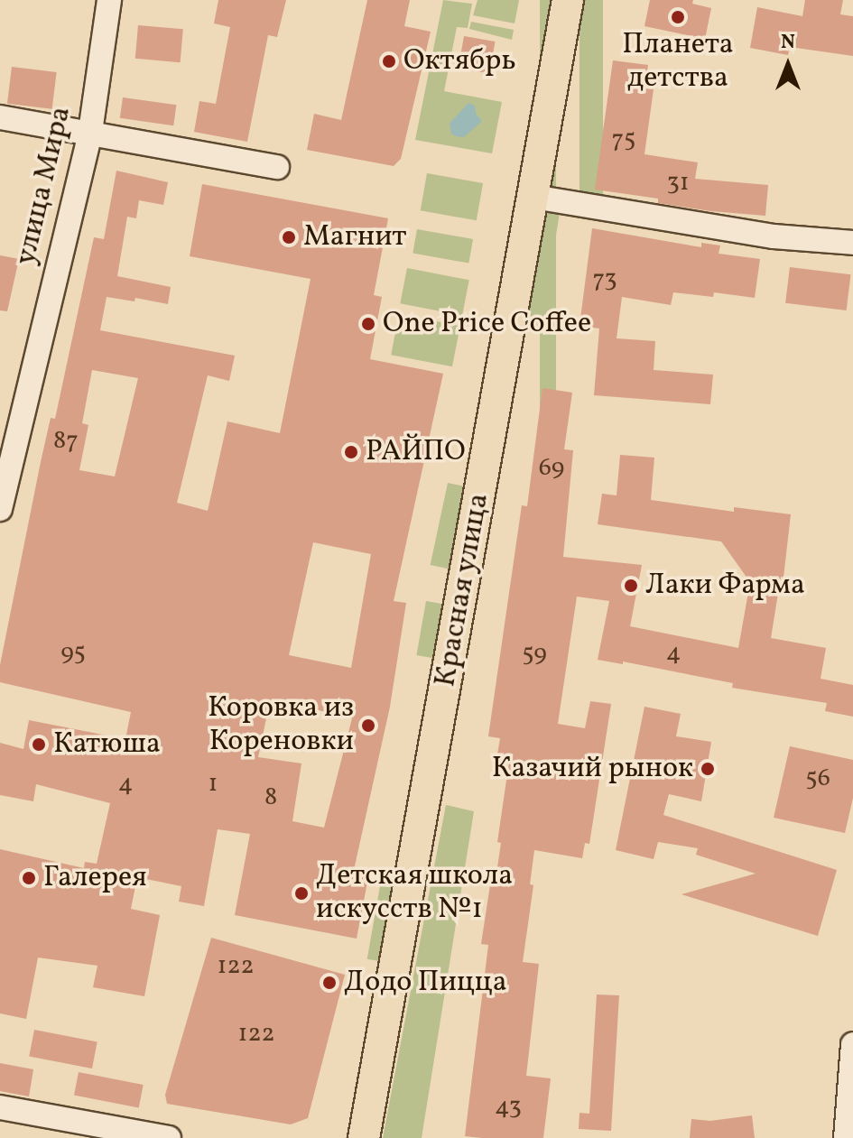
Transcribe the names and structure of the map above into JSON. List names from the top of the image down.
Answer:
{
  "streets": {
    "main road": ["Красная улица"],
    "street": ["улица Мира"]
  },
  "places": [
    "Планета детства",
    "Октябрь",
    "Магнит",
    "One Price Coffee",
    "РАЙПО",
    "Лаки Фарма",
    "Коровка из Кореновки",
    "Катюша",
    "Казачий рынок",
    "Галерея",
    "Детская школа искусств №1",
    "Додо Пицца"
  ],
  "house_numbers": [
    "75",
    "31",
    "73",
    "87",
    "69",
    "95",
    "4",
    "59",
    "56",
    "4",
    "1",
    "8",
    "122",
    "122",
    "43"
  ],
  "north": "top"
}
